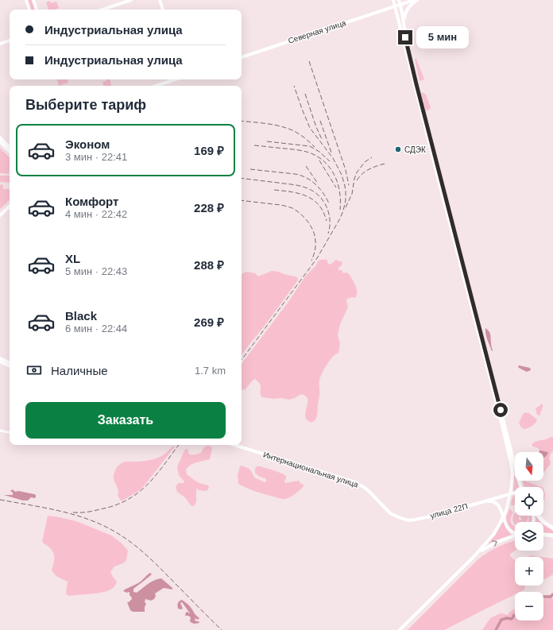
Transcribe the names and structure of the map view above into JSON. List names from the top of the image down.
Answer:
{
  "streets": {
    "main road": ["Северная улица", "Интернациональная улица", "улица 22П"]
  },
  "crossings": [
    ["Интернациональная улица", "улица 22П"]
  ],
  "places": ["СДЭК"],
  "north": "bottom",
  "page": {
    "banner": ["Индустриальная улица", "Индустриальная улица"],
    "bubble": "5 мин",
    "heading": "Выберите тариф",
    "list": [
      {
        "name": "Эконом",
        "note": "3 мин · 22:41",
        "value": "169 ₽"
      },
      {
        "name": "Комфорт",
        "note": "4 мин · 22:42",
        "value": "228 ₽"
      },
      {
        "name": "XL",
        "note": "5 мин · 22:43",
        "value": "288 ₽"
      },
      {
        "name": "Black",
        "note": "6 мин · 22:44",
        "value": "269 ₽"
      }
    ],
    "pay": ["Наличные", "1.7 km"],
    "buttons": "Заказать",
    "map_buttons": ["+", "−"]
  }
}
